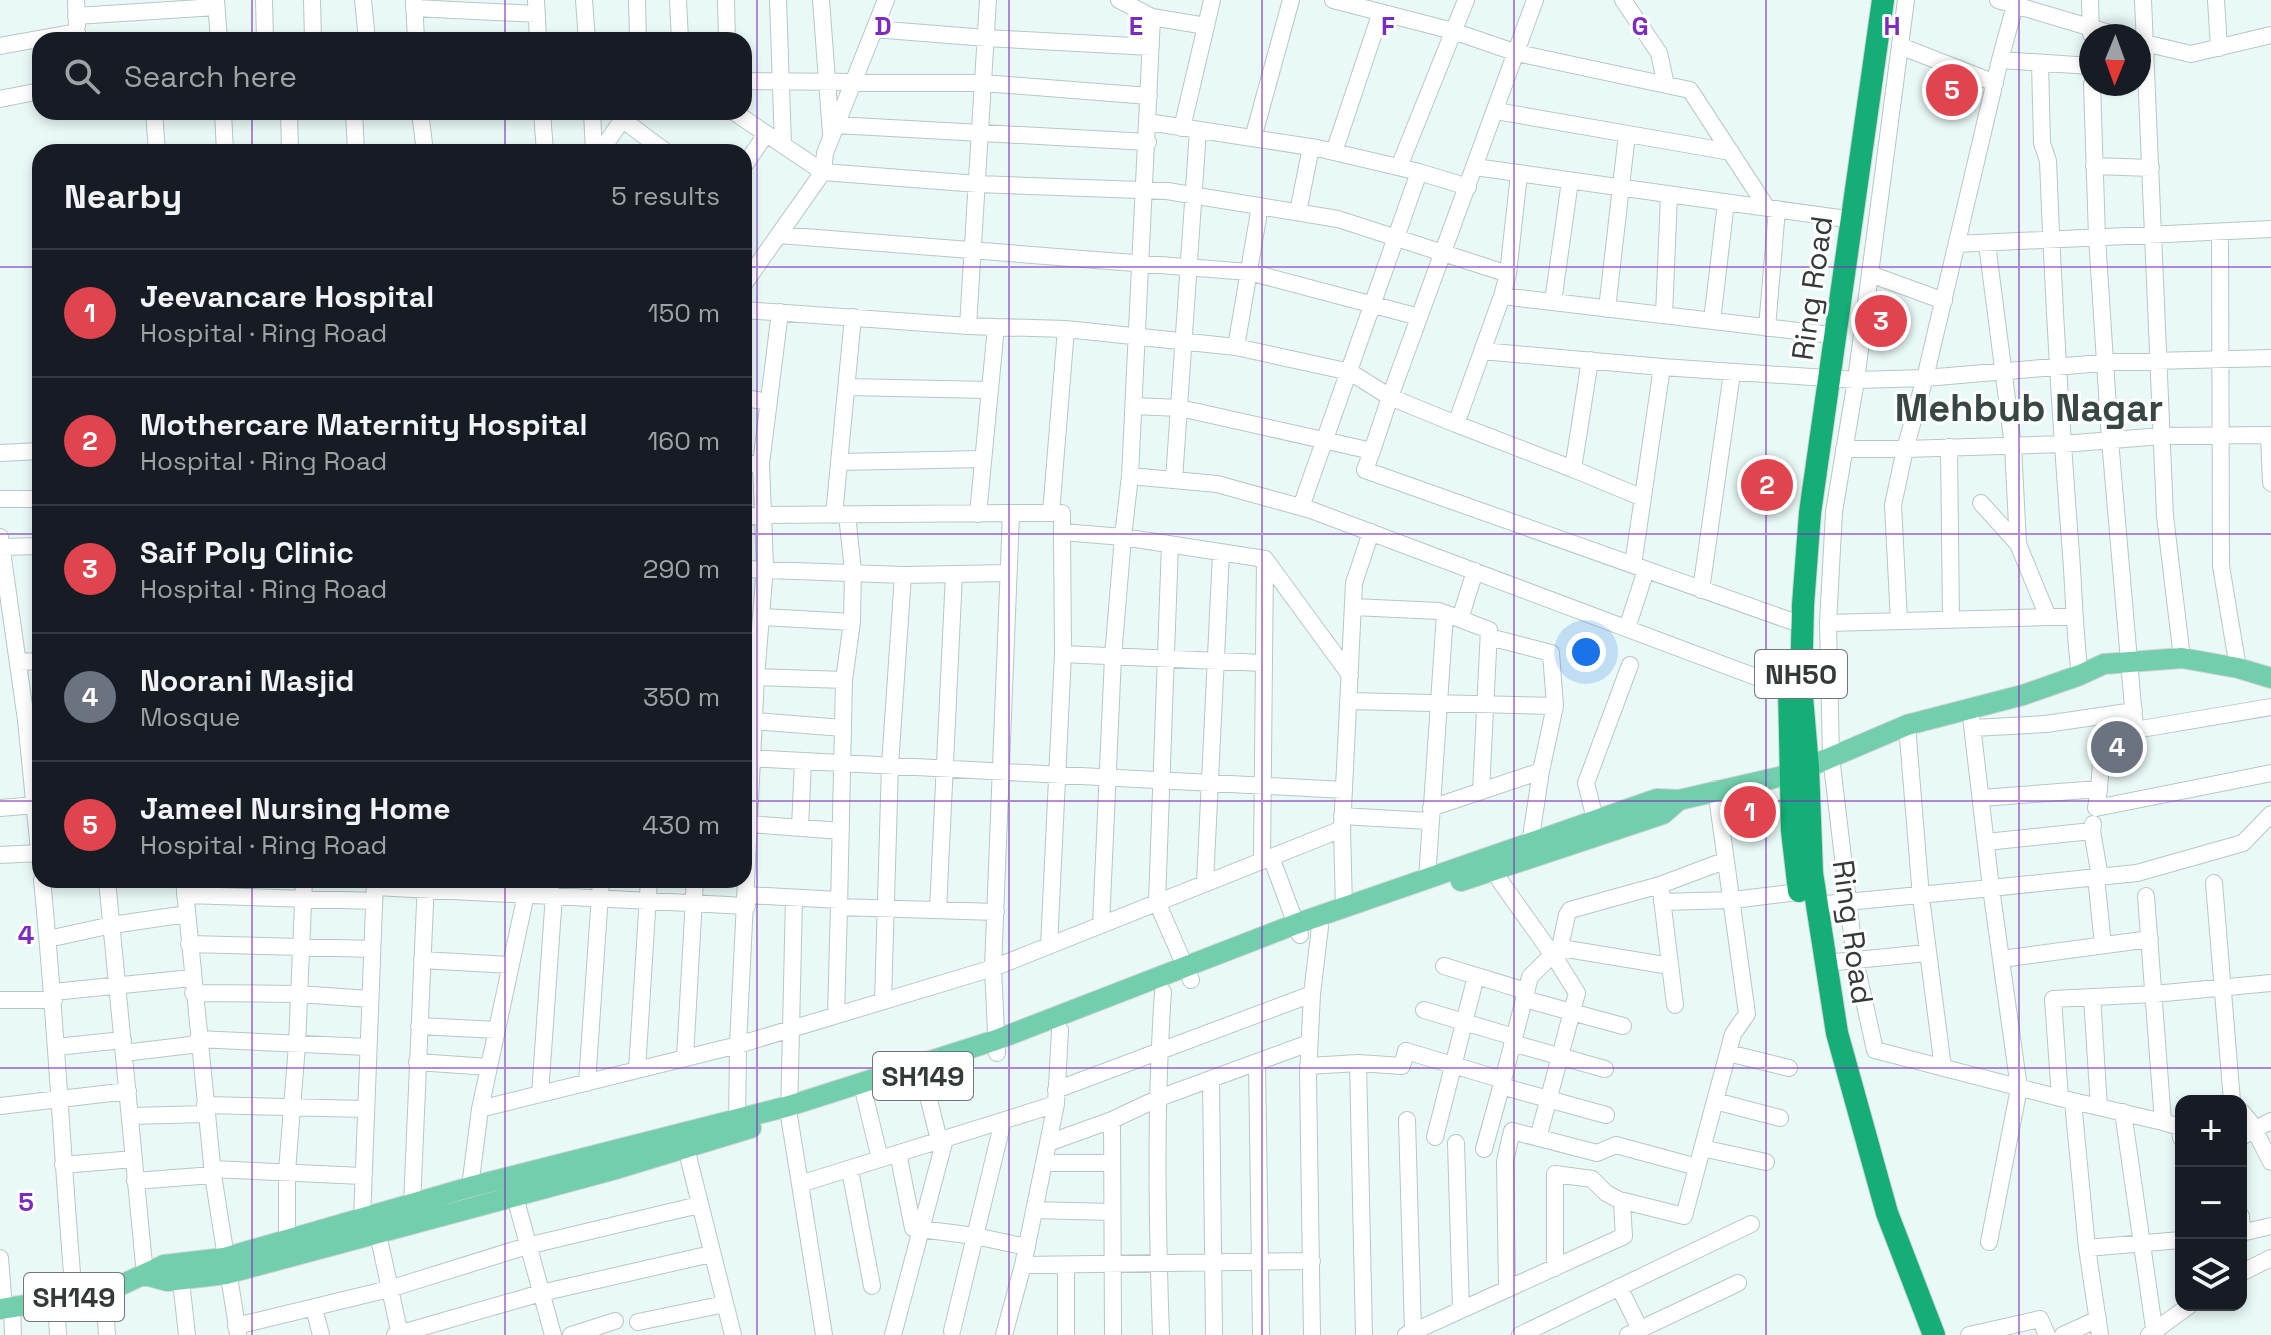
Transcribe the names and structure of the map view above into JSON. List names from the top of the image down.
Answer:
{
  "streets": {
    "highway": ["Ring Road", "NH50"],
    "main road": ["SH149"]
  },
  "crossings": [
    ["Ring Road", "SH149"]
  ],
  "districts": ["Mehbub Nagar"],
  "north": "bottom",
  "page": {
    "search": "Search here",
    "pins": [
      "5",
      "3",
      "2",
      "4",
      "1"
    ],
    "heading": ["Nearby", "5 results"],
    "list": [
      {
        "mark": "1",
        "name": "Jeevancare Hospital",
        "note": "Hospital · Ring Road",
        "value": "150 m"
      },
      {
        "mark": "2",
        "name": "Mothercare Maternity Hospital",
        "note": "Hospital · Ring Road",
        "value": "160 m"
      },
      {
        "mark": "3",
        "name": "Saif Poly Clinic",
        "note": "Hospital · Ring Road",
        "value": "290 m"
      },
      {
        "mark": "4",
        "name": "Noorani Masjid",
        "note": "Mosque",
        "value": "350 m"
      },
      {
        "mark": "5",
        "name": "Jameel Nursing Home",
        "note": "Hospital · Ring Road",
        "value": "430 m"
      }
    ],
    "map_buttons": ["+", "−"]
  },
  "grid": {
    "columns": [
      "D",
      "E",
      "F",
      "G",
      "H"
    ],
    "rows": ["4", "5"]
  }
}
